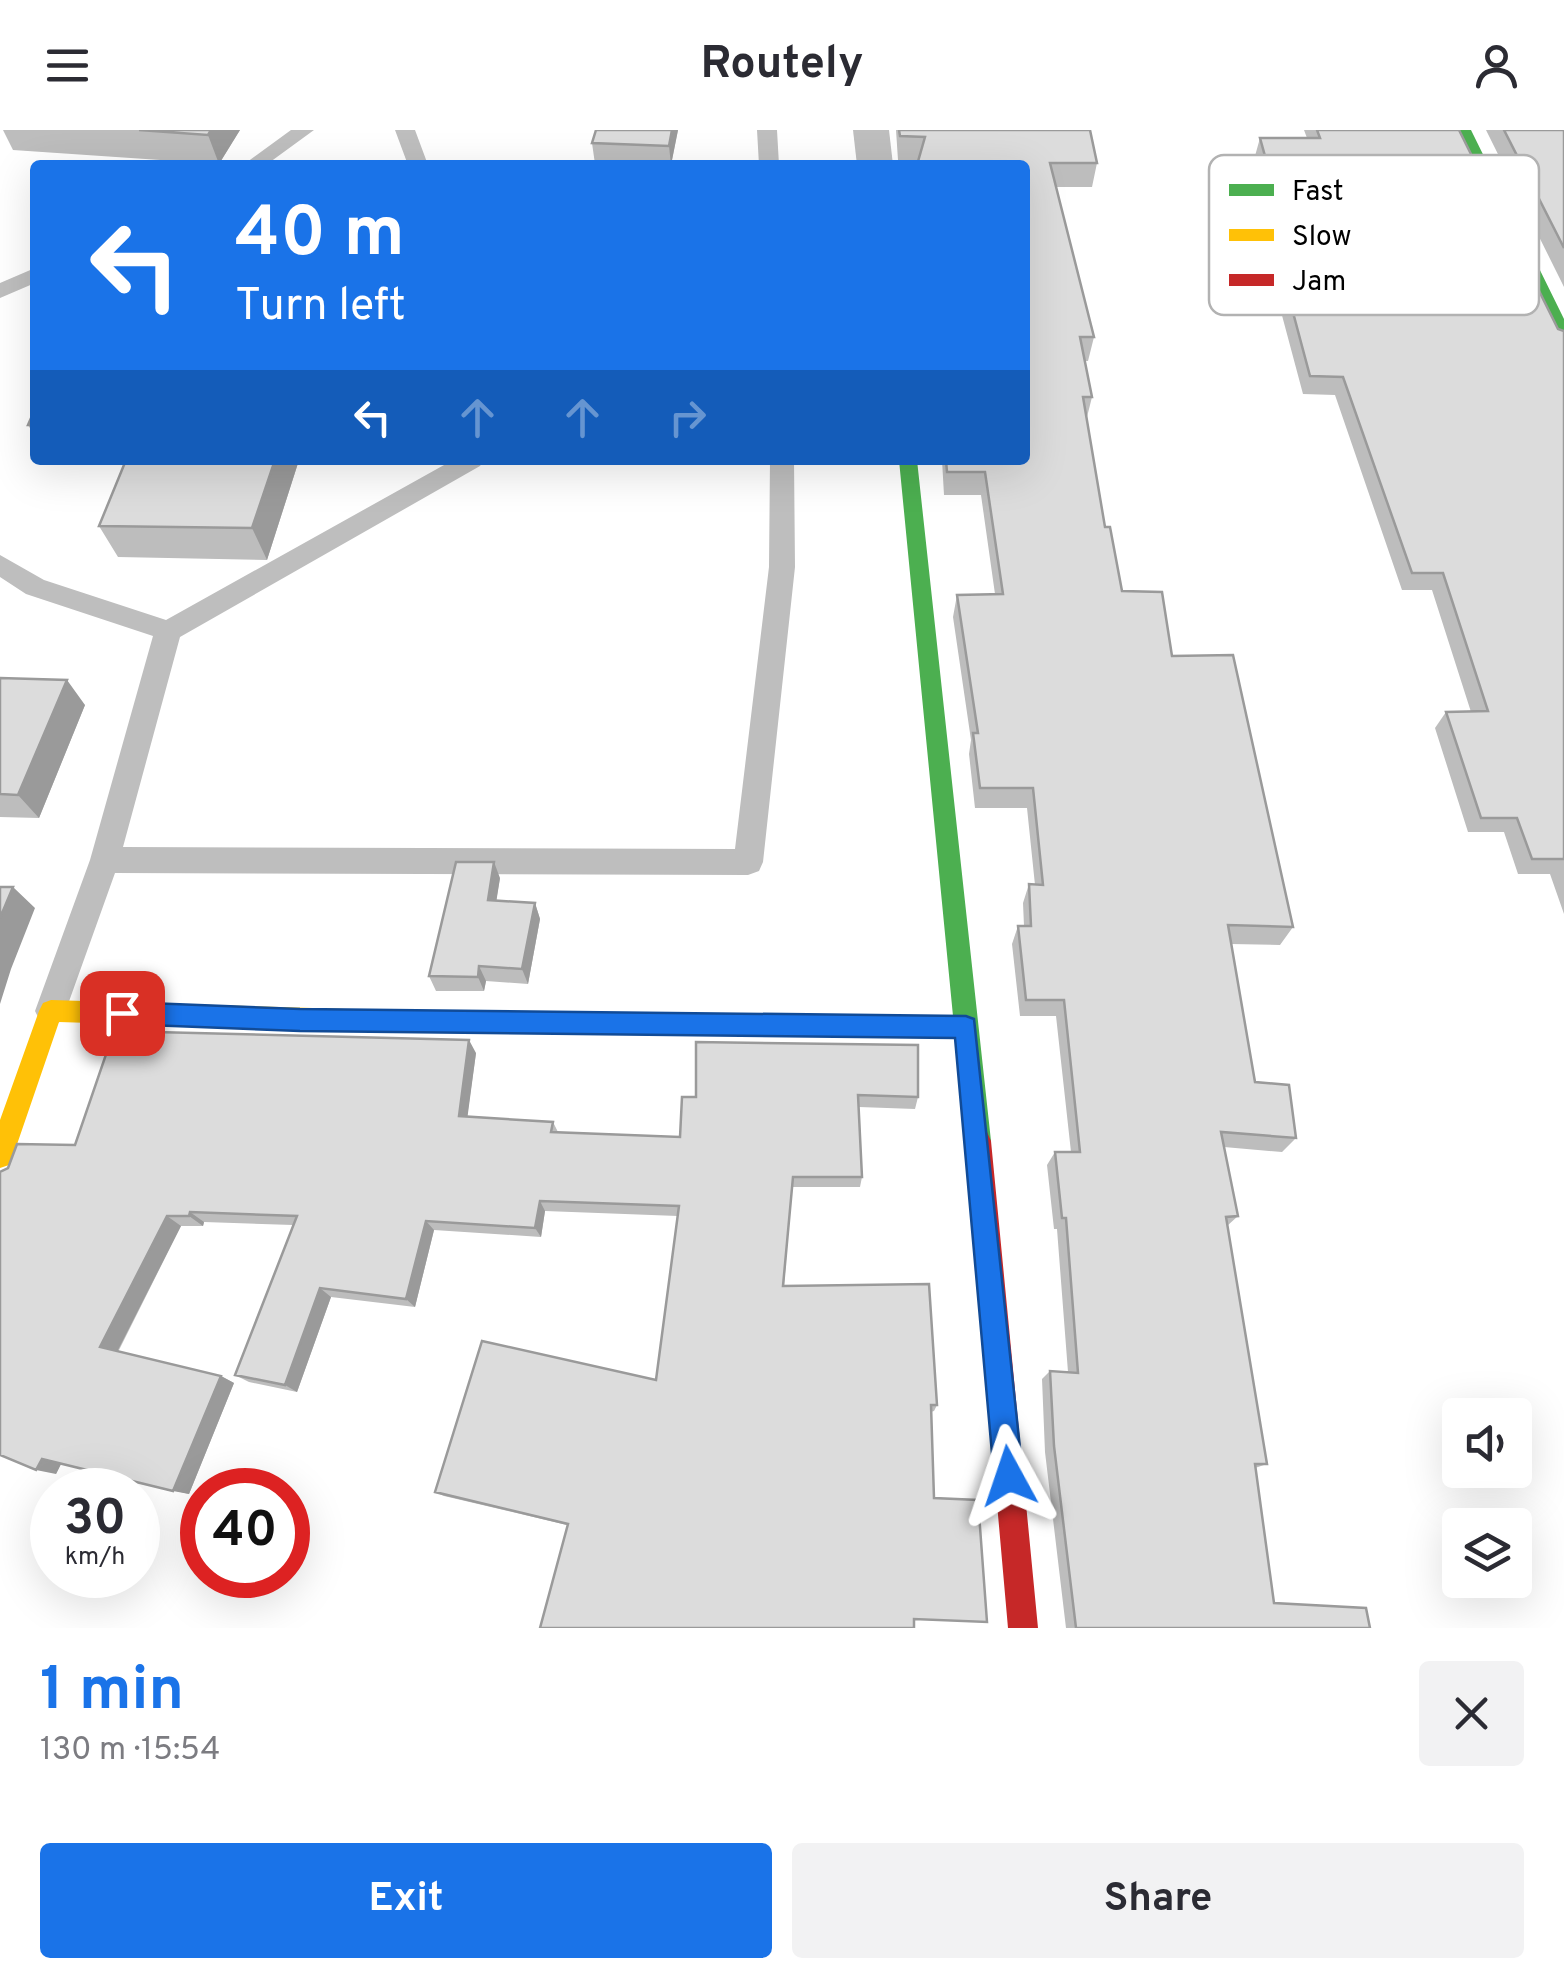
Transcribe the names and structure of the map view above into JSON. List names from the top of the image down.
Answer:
{
  "legend": ["Fast", "Slow", "Jam"],
  "page": {
    "header": "Routely",
    "turn": ["40 m", "Turn left"],
    "speed": "30 km/h",
    "limit": "40",
    "heading": ["1 min", "130 m · 15:54"],
    "buttons": ["Exit", "Share"]
  }
}
